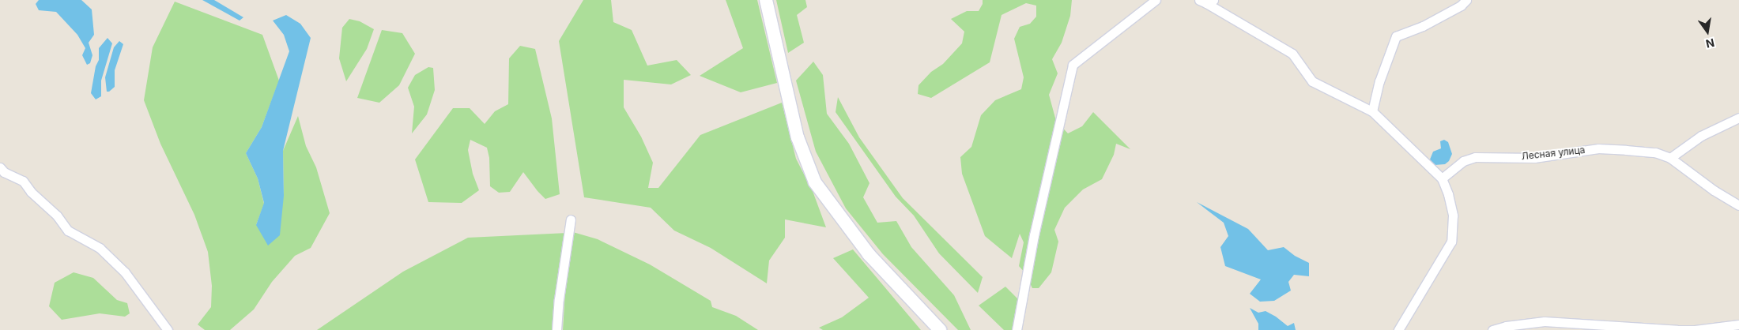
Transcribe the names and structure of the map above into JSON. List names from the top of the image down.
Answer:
{
  "streets": {
    "street": ["Лесная улица"]
  },
  "north": "bottom"
}
